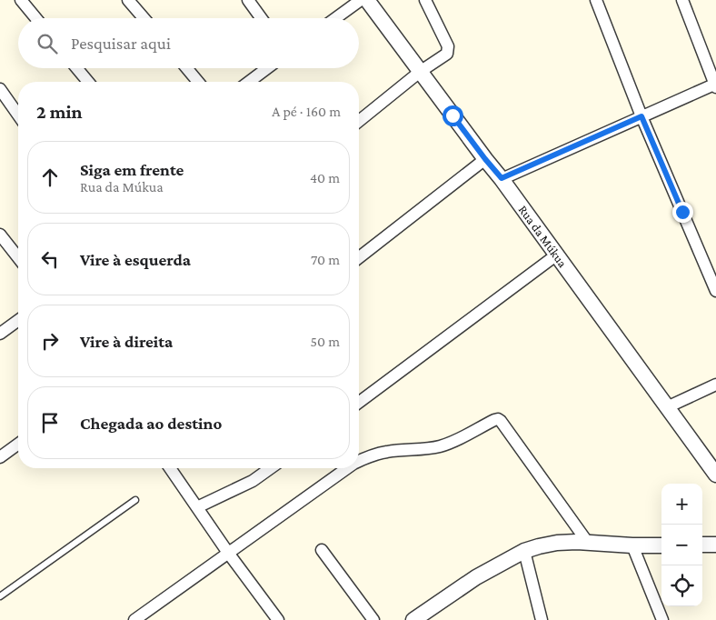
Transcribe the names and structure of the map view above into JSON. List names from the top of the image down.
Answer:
{
  "streets": {
    "street": ["Rua da Múkua"]
  },
  "page": {
    "search": "Pesquisar aqui",
    "heading": ["2 min", "A pé · 160 m"],
    "list": [
      ["Siga em frente", "Rua da Múkua", "40 m"],
      ["Vire à esquerda", "70 m"],
      ["Vire à direita", "50 m"],
      "Chegada ao destino"
    ],
    "map_buttons": ["+", "−"]
  }
}
